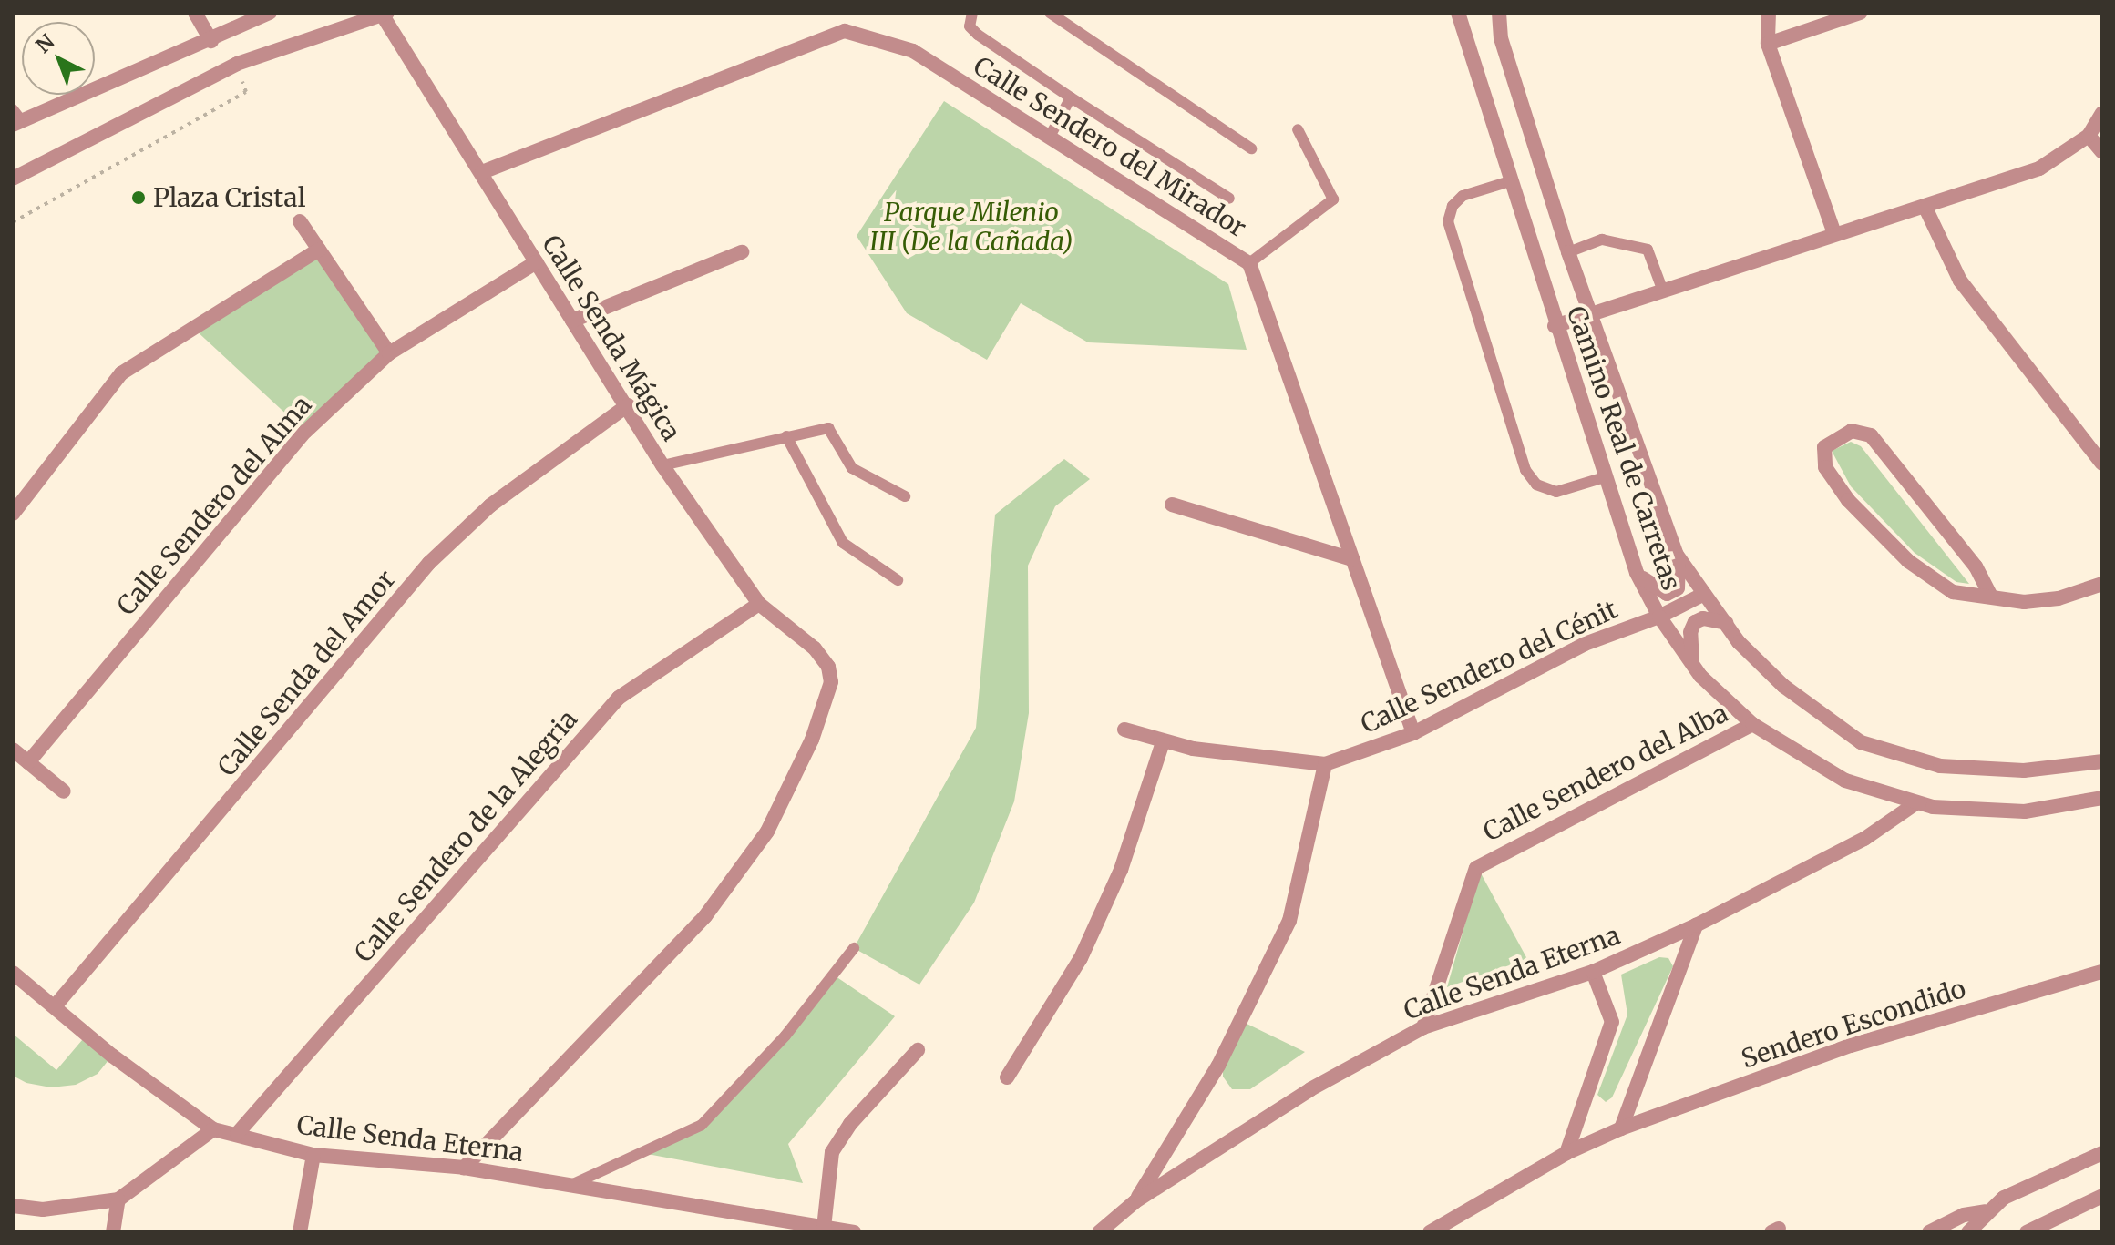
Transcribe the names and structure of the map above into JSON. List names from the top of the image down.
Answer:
{
  "streets": {
    "street": [
      "Calle Sendero del Mirador",
      "Calle Senda Mágica",
      "Camino Real de Carretas",
      "Calle Sendero del Alma",
      "Calle Sendero del Cénit",
      "Calle Senda del Amor",
      "Calle Sendero del Alba",
      "Calle Sendero de la Alegria",
      "Calle Senda Eterna",
      "Sendero Escondido"
    ]
  },
  "crossings": [
    ["Calle Sendero del Mirador", "Calle Senda Mágica"],
    ["Calle Sendero del Mirador", "Calle Sendero del Cénit"],
    ["Calle Senda Mágica", "Calle Sendero del Alma"],
    ["Calle Senda Mágica", "Calle Senda del Amor"],
    ["Calle Senda Mágica", "Calle Sendero de la Alegria"],
    ["Calle Senda Mágica", "Calle Senda Eterna"],
    ["Camino Real de Carretas", "Calle Sendero del Cénit"],
    ["Camino Real de Carretas", "Calle Sendero del Alba"],
    ["Camino Real de Carretas", "Calle Senda Eterna"],
    ["Calle Senda del Amor", "Calle Senda Eterna"],
    ["Calle Sendero del Alba", "Calle Senda Eterna"],
    ["Calle Sendero de la Alegria", "Calle Senda Eterna"]
  ],
  "parks": ["Parque Milenio III (De la Cañada)"],
  "places": ["Plaza Cristal"],
  "north": "top left"
}
